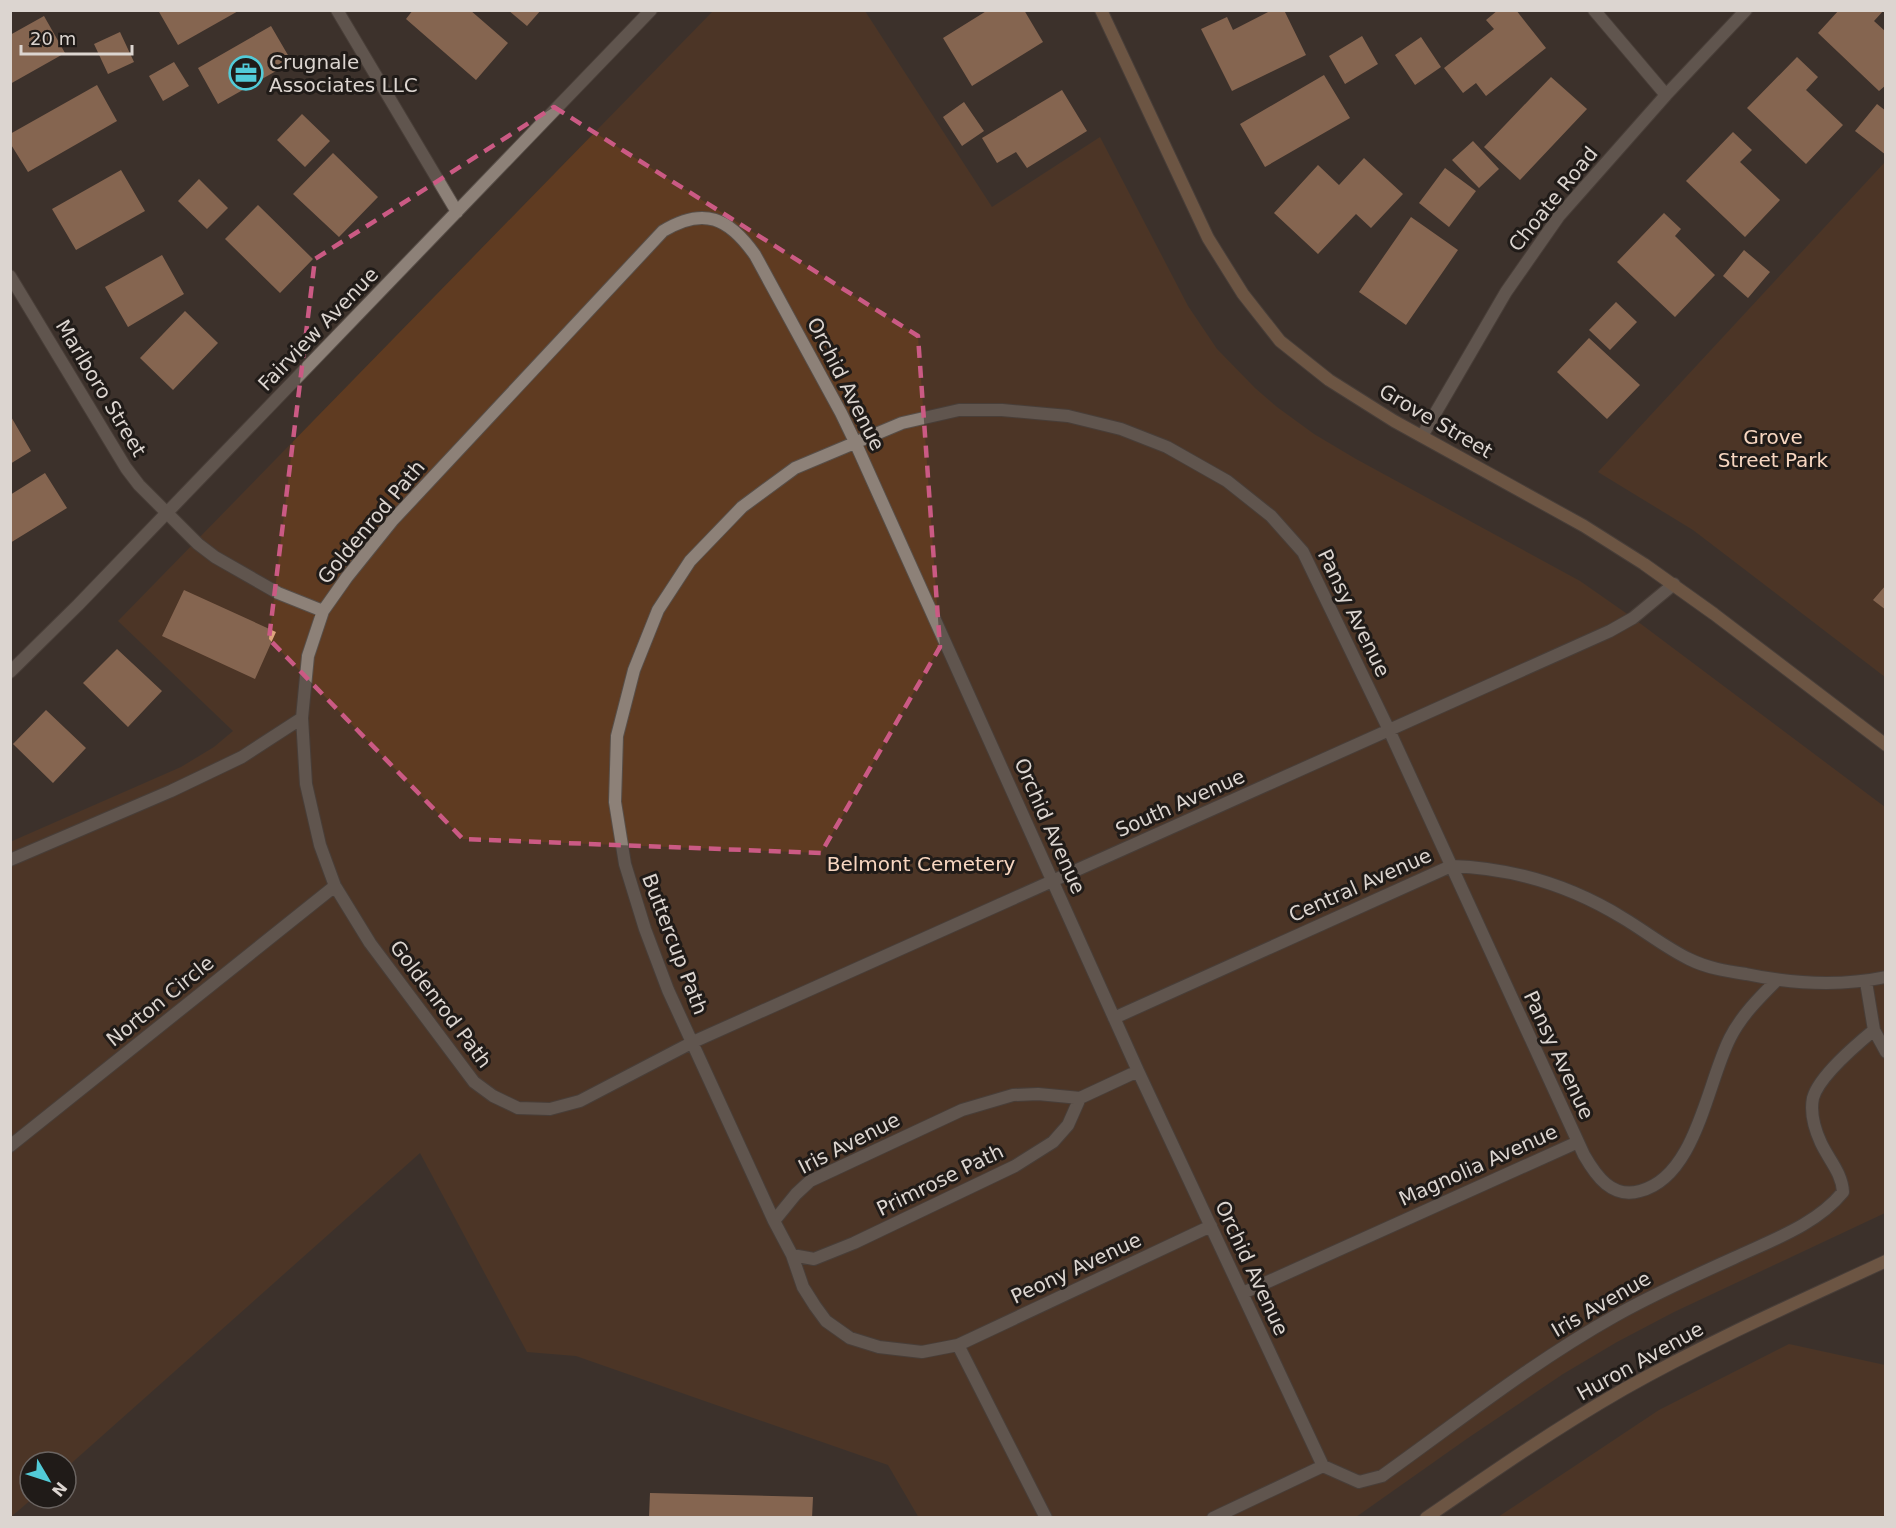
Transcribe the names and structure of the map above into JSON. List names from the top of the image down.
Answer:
{
  "streets": {
    "street": [
      "Choate Road",
      "Fairview Avenue",
      "Orchid Avenue",
      "Marlboro Street",
      "Grove Street",
      "Goldenrod Path",
      "Pansy Avenue",
      "South Avenue",
      "Central Avenue",
      "Buttercup Path",
      "Norton Circle",
      "Iris Avenue",
      "Magnolia Avenue",
      "Primrose Path",
      "Peony Avenue",
      "Huron Avenue"
    ]
  },
  "crossings": [
    ["Choate Road", "Grove Street"],
    ["Fairview Avenue", "Marlboro Street"],
    ["Orchid Avenue", "Goldenrod Path"],
    ["Orchid Avenue", "Pansy Avenue"],
    ["Orchid Avenue", "South Avenue"],
    ["Orchid Avenue", "Central Avenue"],
    ["Orchid Avenue", "Buttercup Path"],
    ["Orchid Avenue", "Iris Avenue"],
    ["Orchid Avenue", "Magnolia Avenue"],
    ["Orchid Avenue", "Peony Avenue"],
    ["Marlboro Street", "Goldenrod Path"],
    ["Grove Street", "South Avenue"],
    ["Goldenrod Path", "South Avenue"],
    ["Goldenrod Path", "Buttercup Path"],
    ["Goldenrod Path", "Norton Circle"],
    ["Pansy Avenue", "South Avenue"],
    ["Pansy Avenue", "Central Avenue"],
    ["Pansy Avenue", "Buttercup Path"],
    ["Pansy Avenue", "Magnolia Avenue"],
    ["South Avenue", "Buttercup Path"],
    ["Central Avenue", "Magnolia Avenue"],
    ["Buttercup Path", "Iris Avenue"],
    ["Iris Avenue", "Primrose Path"]
  ],
  "parks": ["Grove Street Park", "Belmont Cemetery"],
  "places": {
    "office": ["Crugnale Associates LLC"]
  },
  "scale_bar": "20 m",
  "north": "bottom right"
}
